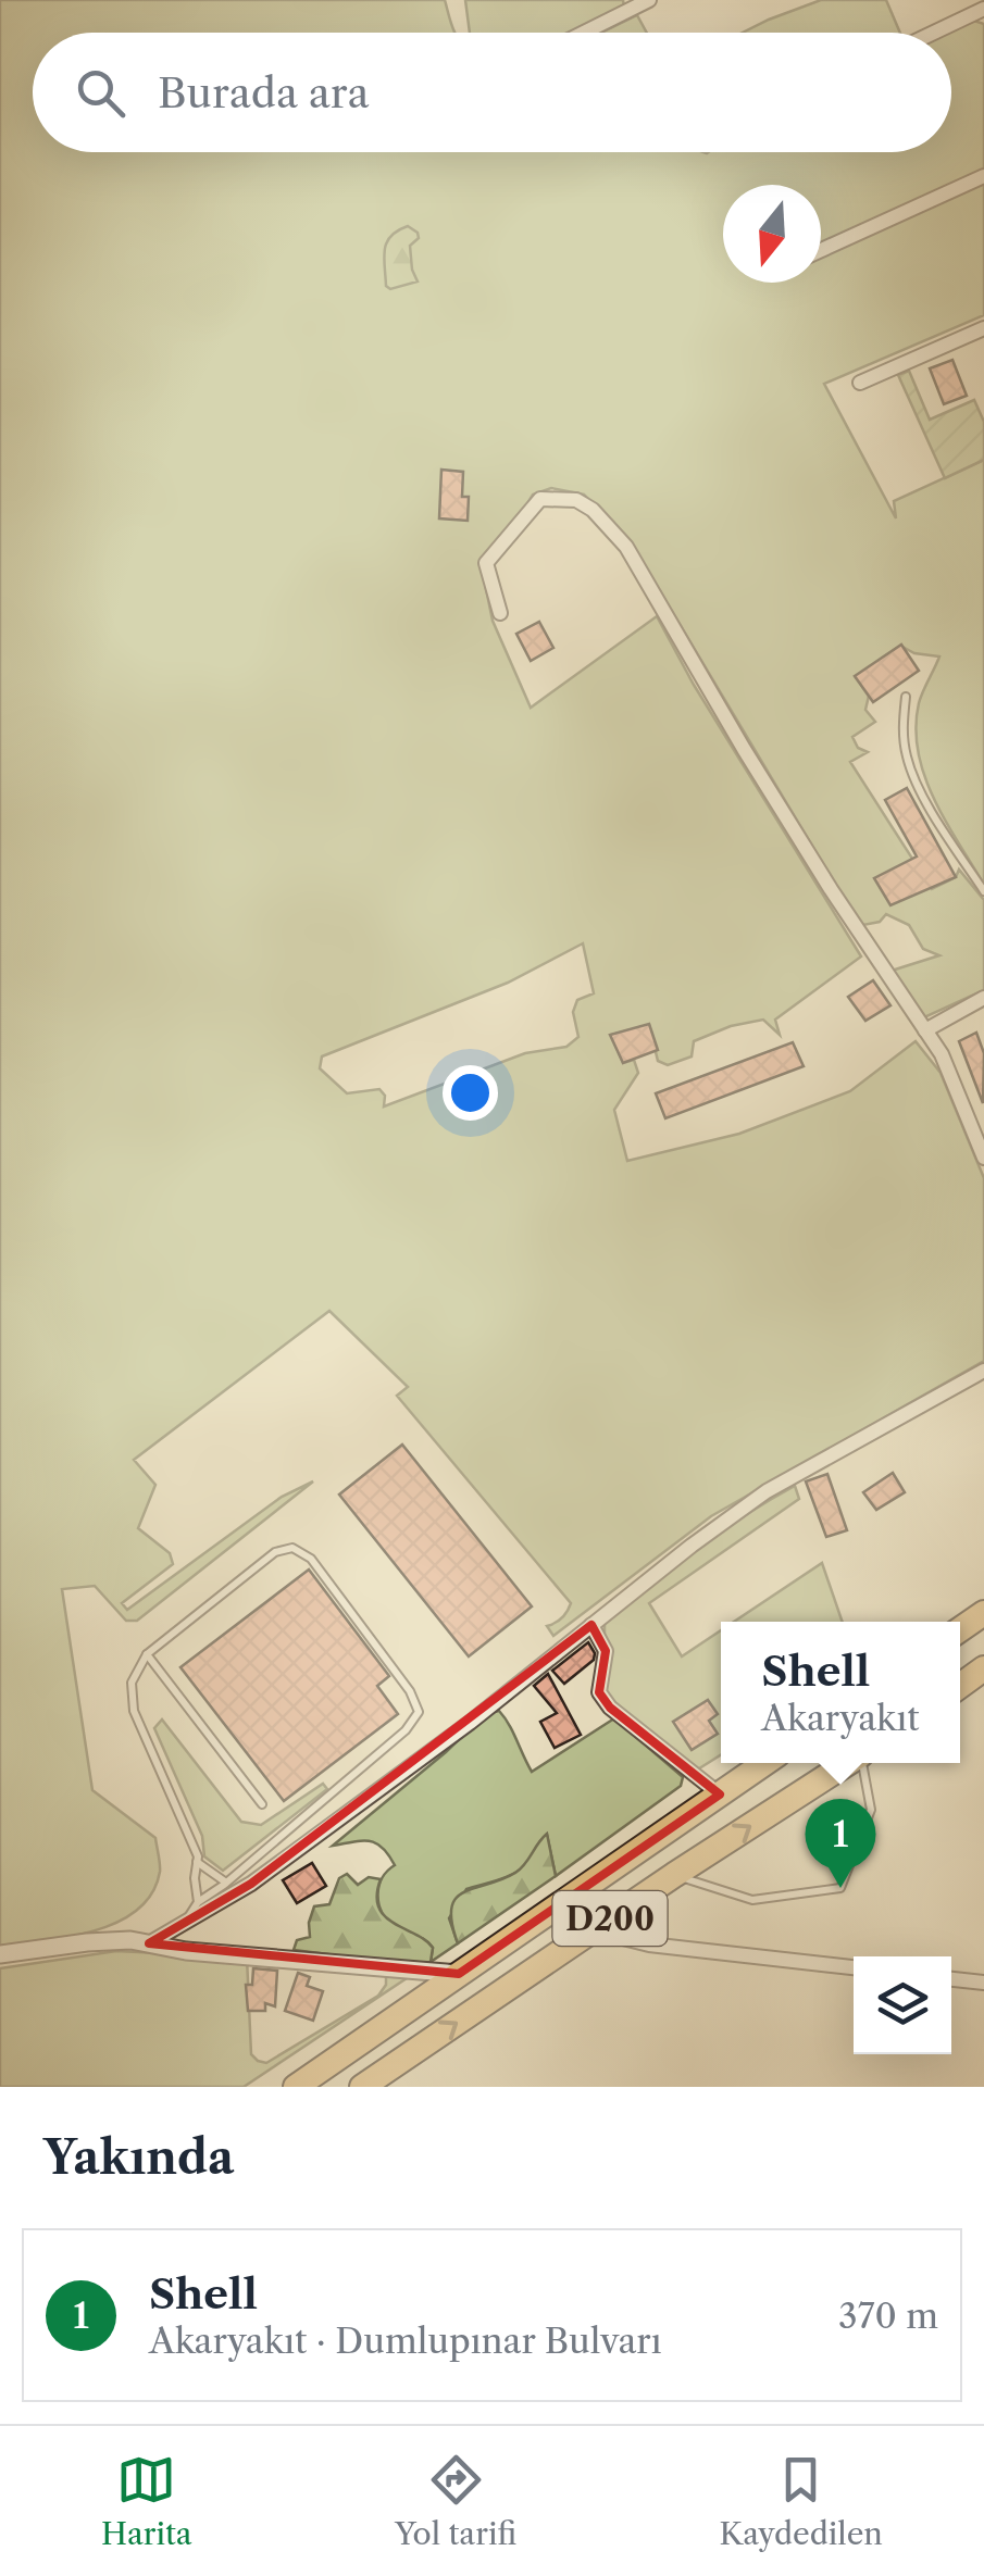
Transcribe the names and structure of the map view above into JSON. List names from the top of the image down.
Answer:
{
  "streets": {
    "highway": ["D200"]
  },
  "north": "bottom",
  "page": {
    "search": "Burada ara",
    "popup": ["Shell", "Akaryakıt"],
    "pins": "1",
    "heading": "Yakında",
    "list": [
      {
        "mark": "1",
        "name": "Shell",
        "note": "Akaryakıt · Dumlupınar Bulvarı",
        "value": "370 m"
      }
    ],
    "nav": ["Harita", "Yol tarifi", "Kaydedilen"]
  }
}
